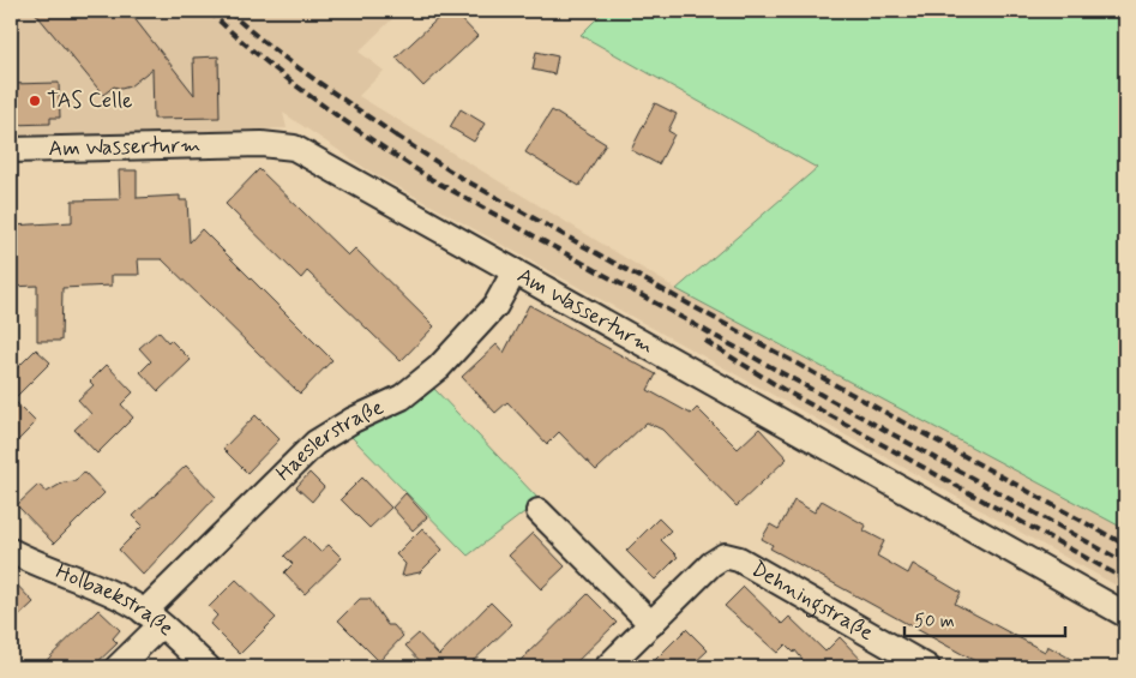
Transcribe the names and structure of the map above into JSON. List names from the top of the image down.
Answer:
{
  "streets": {
    "street": [
      "Am Wasserturm",
      "Haeslerstraße",
      "Dehningstraße",
      "Holbaekstraße"
    ]
  },
  "crossings": [
    ["Am Wasserturm", "Haeslerstraße"],
    ["Haeslerstraße", "Holbaekstraße"]
  ],
  "places": ["TAS Celle"],
  "scale_bar": "50 m"
}
